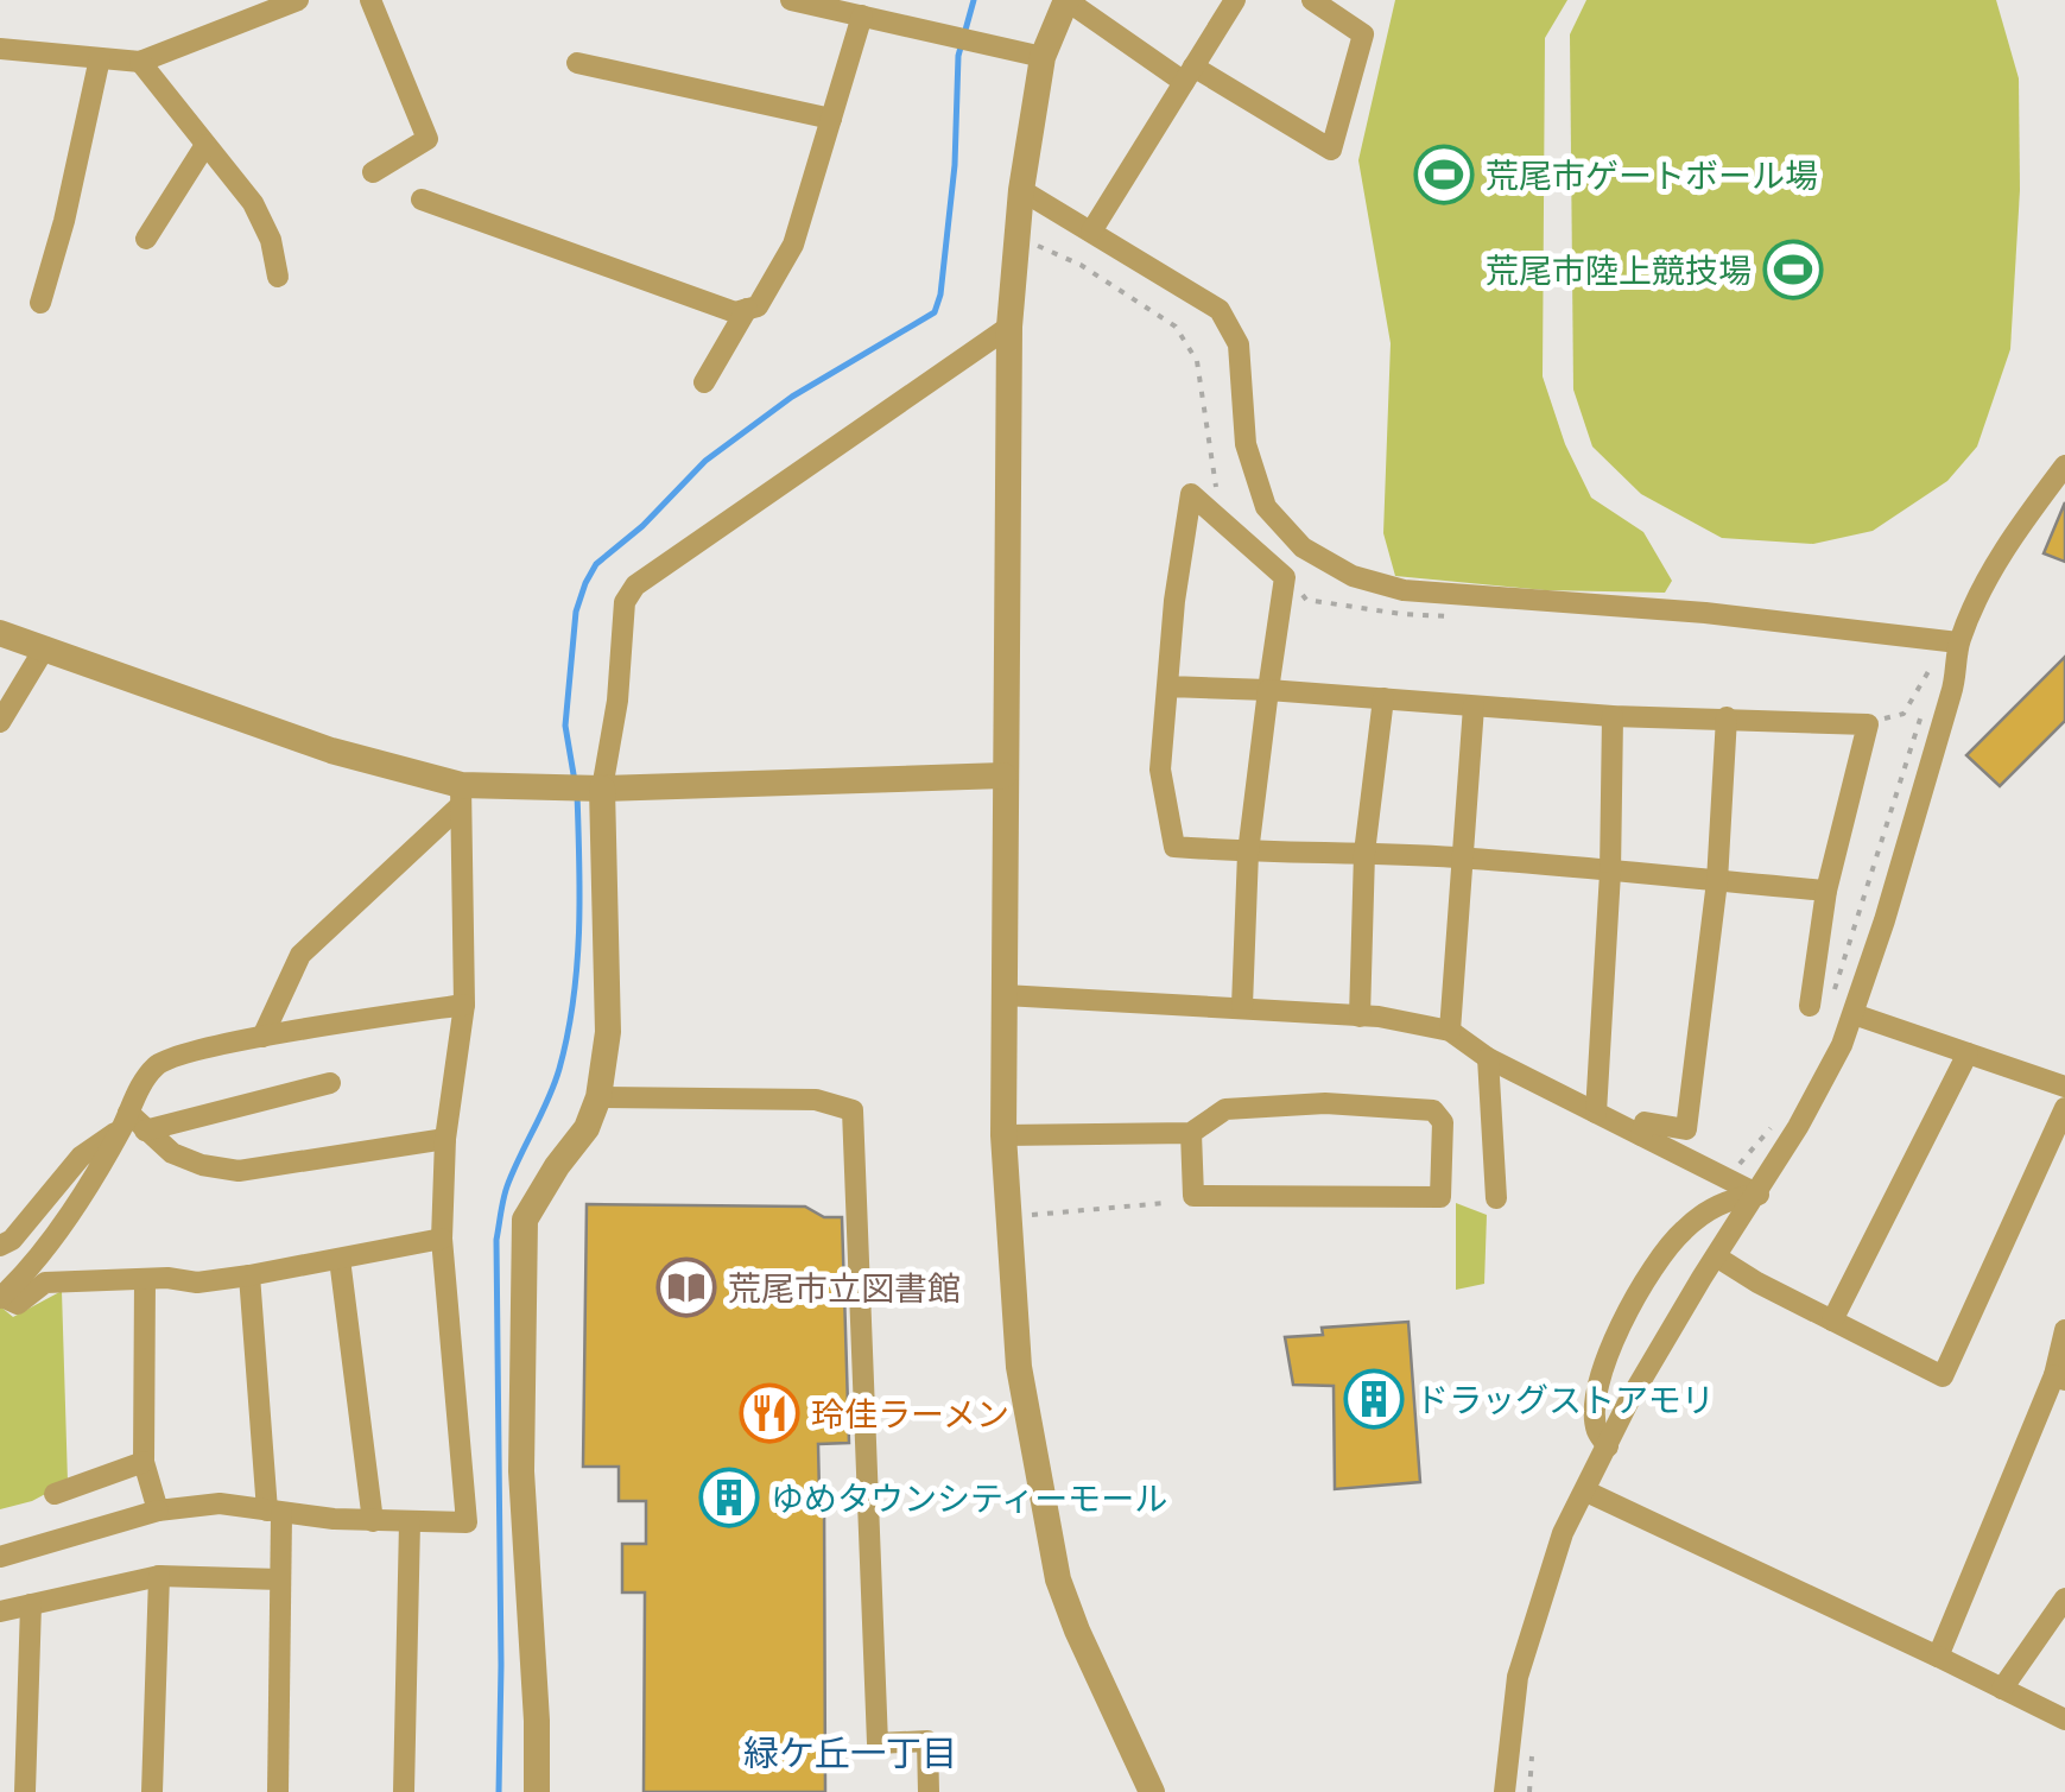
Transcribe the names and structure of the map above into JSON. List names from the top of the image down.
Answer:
{
  "districts": ["緑ケ丘一丁目"],
  "places": {
    "sports": ["荒尾市ゲートボール場", "荒尾市陸上競技場"],
    "library": ["荒尾市立図書館"],
    "building": ["ドラッグストアモリ", "ゆめタウンシティーモール"],
    "restaurant": ["玲佳ラーメン"]
  }
}
